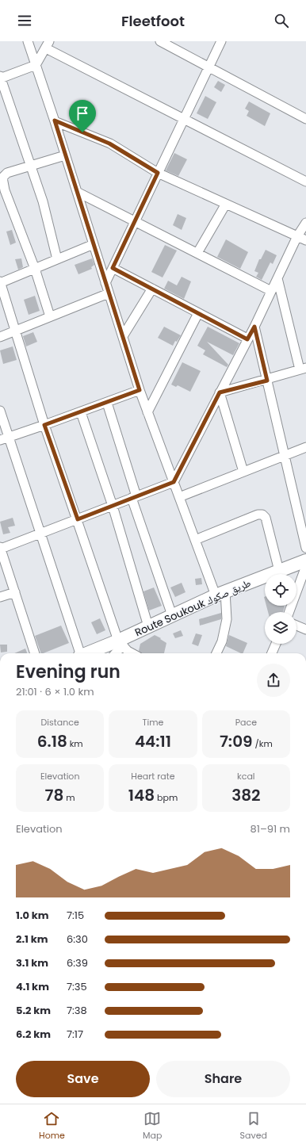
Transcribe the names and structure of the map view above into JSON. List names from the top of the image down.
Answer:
{
  "streets": {
    "street": ["Route Soukouk طريق صكوك"]
  },
  "page": {
    "header": "Fleetfoot",
    "heading": ["Evening run", "21:01 · 6 × 1.0 km"],
    "stats": [
      ["Distance", "6.18 km"],
      ["Time", "44:11"],
      ["Pace", "7:09 /km"],
      ["Elevation", "78 m"],
      ["Heart rate", "148 bpm"],
      ["kcal", "382"]
    ],
    "chart": ["Elevation", "81–91 m"],
    "list": [
      {
        "name": "1.0 km",
        "note": "7:15"
      },
      {
        "name": "2.1 km",
        "note": "6:30"
      },
      {
        "name": "3.1 km",
        "note": "6:39"
      },
      {
        "name": "4.1 km",
        "note": "7:35"
      },
      {
        "name": "5.2 km",
        "note": "7:38"
      },
      {
        "name": "6.2 km",
        "note": "7:17"
      }
    ],
    "buttons": ["Save", "Share"],
    "tabs": ["Home", "Map", "Saved"]
  }
}
